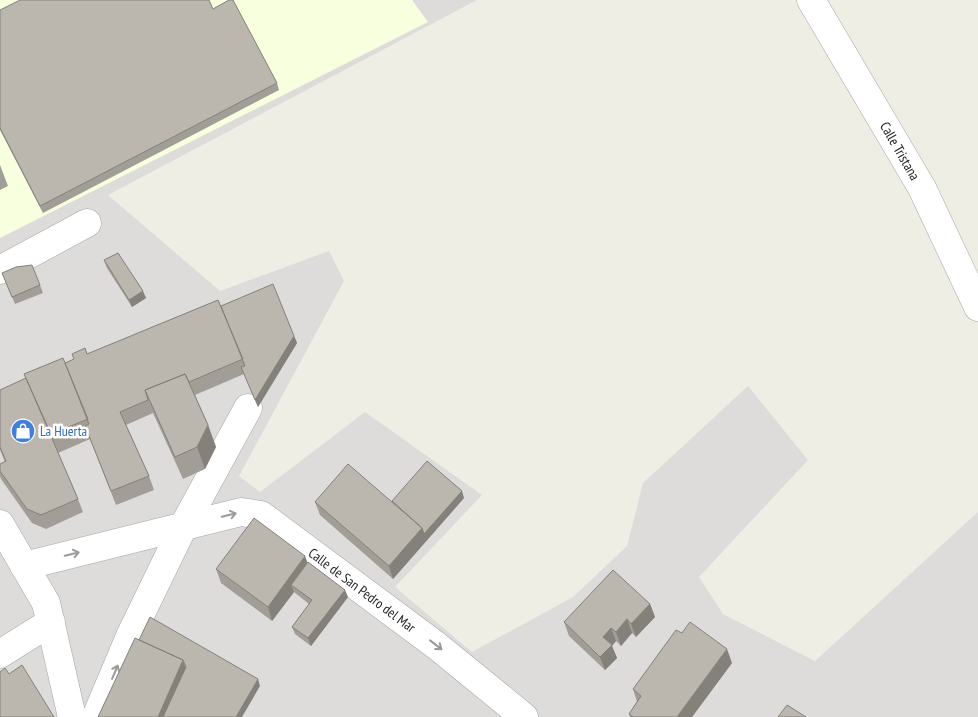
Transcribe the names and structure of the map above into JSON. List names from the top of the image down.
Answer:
{
  "streets": {
    "street": ["Calle Tristana", "Calle de San Pedro del Mar"]
  },
  "one_way": ["Calle de San Pedro del Mar"],
  "places": {
    "shop": ["La Huerta"]
  }
}
